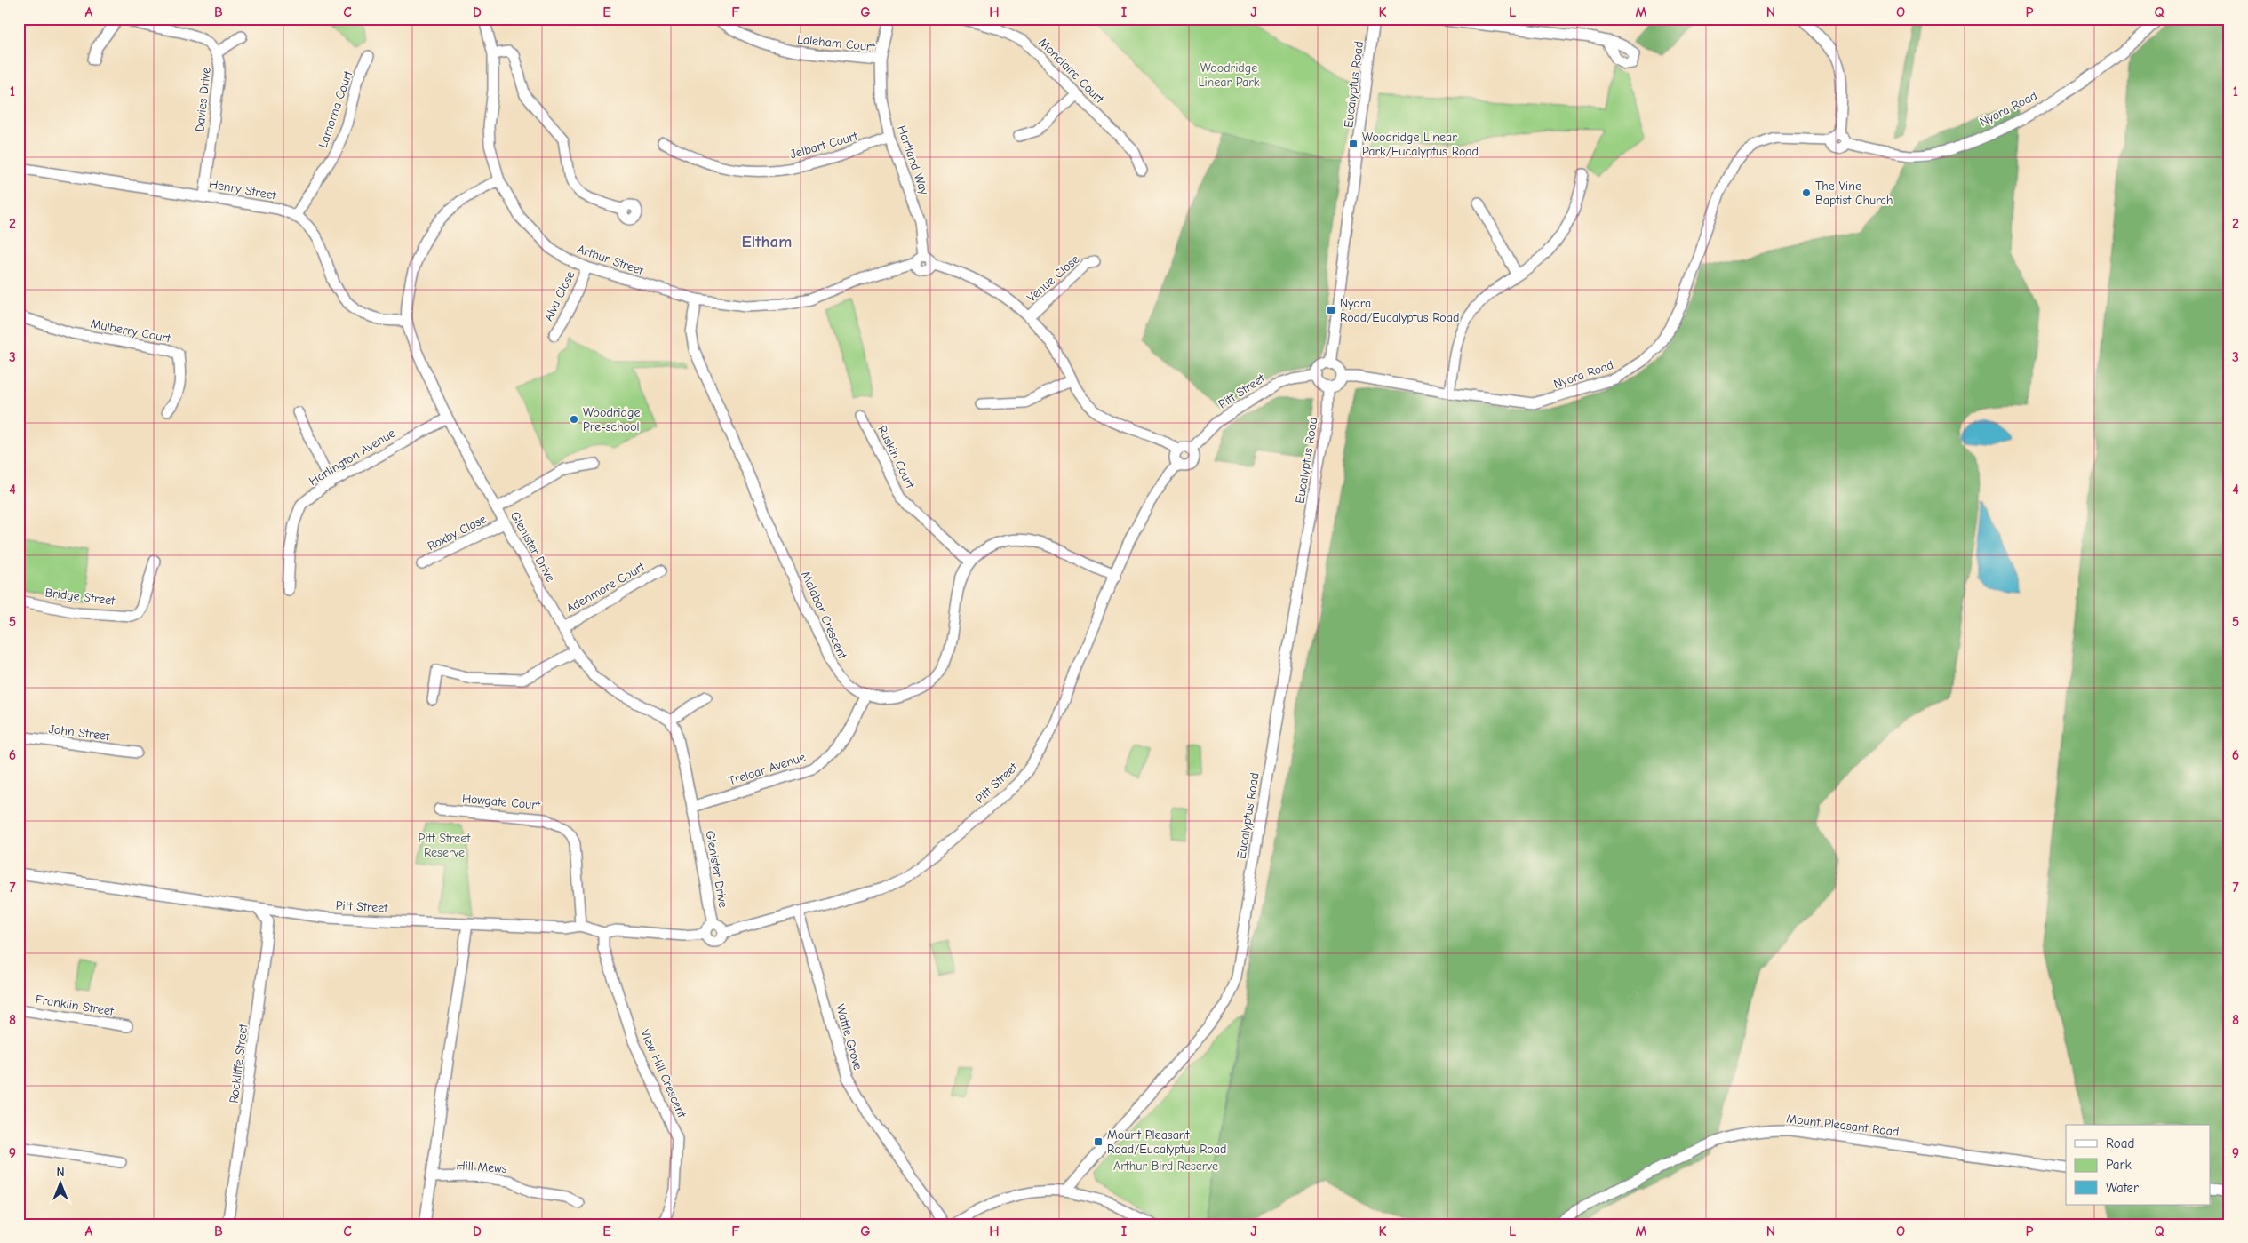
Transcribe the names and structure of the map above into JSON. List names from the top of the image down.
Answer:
{
  "streets": {
    "street": [
      "Laleham Court",
      "Monclaire Court",
      "Eucalyptus Road",
      "Davies Drive",
      "Nyora Road",
      "Lamorna Court",
      "Jelbart Court",
      "Hartland Way",
      "Henry Street",
      "Arthur Street",
      "Venue Close",
      "Alva Close",
      "Mulberry Court",
      "Pitt Street",
      "Harlington Avenue",
      "Ruskin Court",
      "Roxby Close",
      "Glenister Drive",
      "Adenmore Court",
      "Bridge Street",
      "Malabar Crescent",
      "John Street",
      "Treloar Avenue",
      "Howgate Court",
      "Franklin Street",
      "Wattle Grove",
      "Rockliffe Street",
      "View Hill Crescent",
      "Mount Pleasant Road",
      "Hill Mews"
    ]
  },
  "crossings": [
    ["Laleham Court", "Hartland Way"],
    ["Eucalyptus Road", "Nyora Road"],
    ["Eucalyptus Road", "Pitt Street"],
    ["Davies Drive", "Henry Street"],
    ["Nyora Road", "Pitt Street"],
    ["Lamorna Court", "Henry Street"],
    ["Jelbart Court", "Hartland Way"],
    ["Hartland Way", "Arthur Street"],
    ["Henry Street", "Glenister Drive"],
    ["Arthur Street", "Venue Close"],
    ["Arthur Street", "Alva Close"],
    ["Arthur Street", "Pitt Street"],
    ["Arthur Street", "Glenister Drive"],
    ["Arthur Street", "Malabar Crescent"],
    ["Pitt Street", "Glenister Drive"],
    ["Pitt Street", "Howgate Court"],
    ["Pitt Street", "Wattle Grove"],
    ["Pitt Street", "Rockliffe Street"],
    ["Pitt Street", "View Hill Crescent"],
    ["Harlington Avenue", "Glenister Drive"],
    ["Ruskin Court", "Malabar Crescent"],
    ["Roxby Close", "Glenister Drive"],
    ["Glenister Drive", "Adenmore Court"],
    ["Glenister Drive", "Treloar Avenue"],
    ["Malabar Crescent", "Treloar Avenue"]
  ],
  "districts": ["Eltham"],
  "parks": ["Woodridge Linear Park", "Pitt Street Reserve", "Arthur Bird Reserve"],
  "places": {
    "transit": ["Woodridge Linear Park/Eucalyptus Road", "Nyora Road/Eucalyptus Road", "Mount Pleasant Road/Eucalyptus Road"],
    "other": ["The Vine Baptist Church", "Woodridge Pre-school"]
  },
  "legend": ["Road", "Park", "Water"],
  "north": "top",
  "grid": {
    "columns": [
      "A",
      "B",
      "C",
      "D",
      "E",
      "F",
      "G",
      "H",
      "I",
      "J",
      "K",
      "L",
      "M",
      "N",
      "O",
      "P",
      "Q"
    ],
    "rows": [
      "1",
      "2",
      "3",
      "4",
      "5",
      "6",
      "7",
      "8",
      "9"
    ]
  }
}
